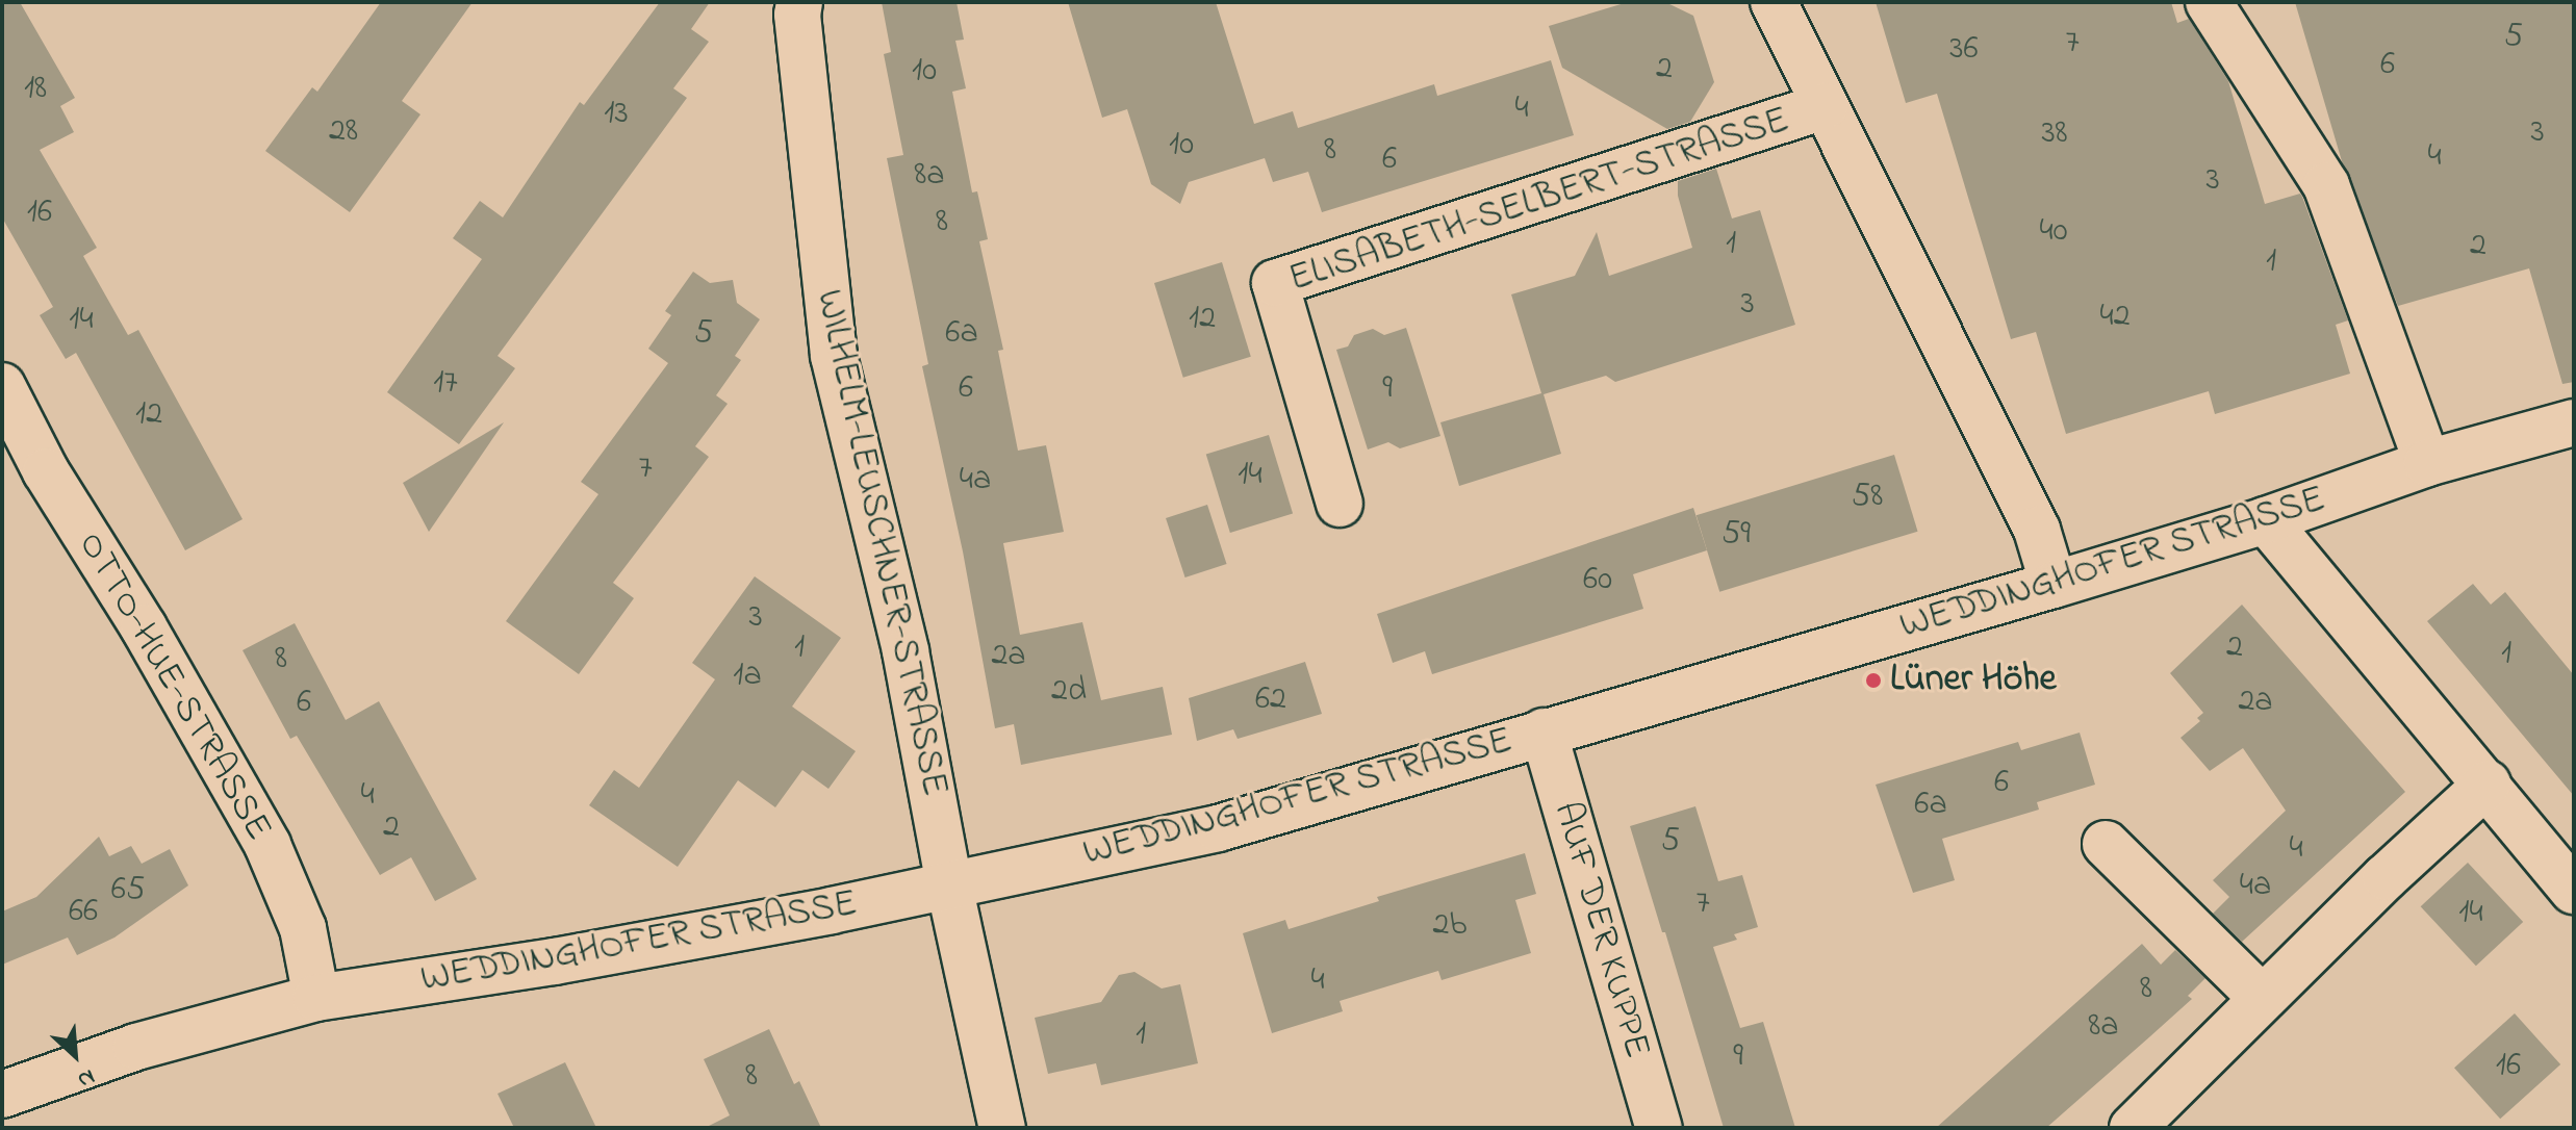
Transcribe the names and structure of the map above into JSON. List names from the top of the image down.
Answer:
{
  "streets": {
    "street": [
      "ELISABETH-SELBERT-STRASSE",
      "WILHELM-LEUSCHNER-STRASSE",
      "WEDDINGHOFER STRASSE",
      "OTTO-HUE-STRASSE",
      "AUF DER KUPPE"
    ]
  },
  "crossings": [
    ["WILHELM-LEUSCHNER-STRASSE", "WEDDINGHOFER STRASSE"],
    ["WEDDINGHOFER STRASSE", "OTTO-HUE-STRASSE"],
    ["WEDDINGHOFER STRASSE", "AUF DER KUPPE"]
  ],
  "places": ["Lüner Höhe"],
  "house_numbers": [
    "5",
    "7",
    "36",
    "6",
    "2",
    "10",
    "18",
    "4",
    "13",
    "28",
    "3",
    "38",
    "10",
    "8",
    "4",
    "6",
    "8a",
    "3",
    "16",
    "8",
    "40",
    "1",
    "2",
    "1",
    "3",
    "42",
    "12",
    "14",
    "5",
    "6a",
    "17",
    "6",
    "9",
    "12",
    "7",
    "14",
    "4a",
    "58",
    "59",
    "60",
    "3",
    "1",
    "2",
    "1",
    "2a",
    "8",
    "1a",
    "2d",
    "62",
    "2a",
    "6",
    "6",
    "4",
    "6a",
    "2",
    "5",
    "4",
    "4a",
    "65",
    "7",
    "66",
    "14",
    "2b",
    "4",
    "8",
    "8a",
    "1",
    "9",
    "16",
    "8"
  ],
  "north": "bottom right"
}
